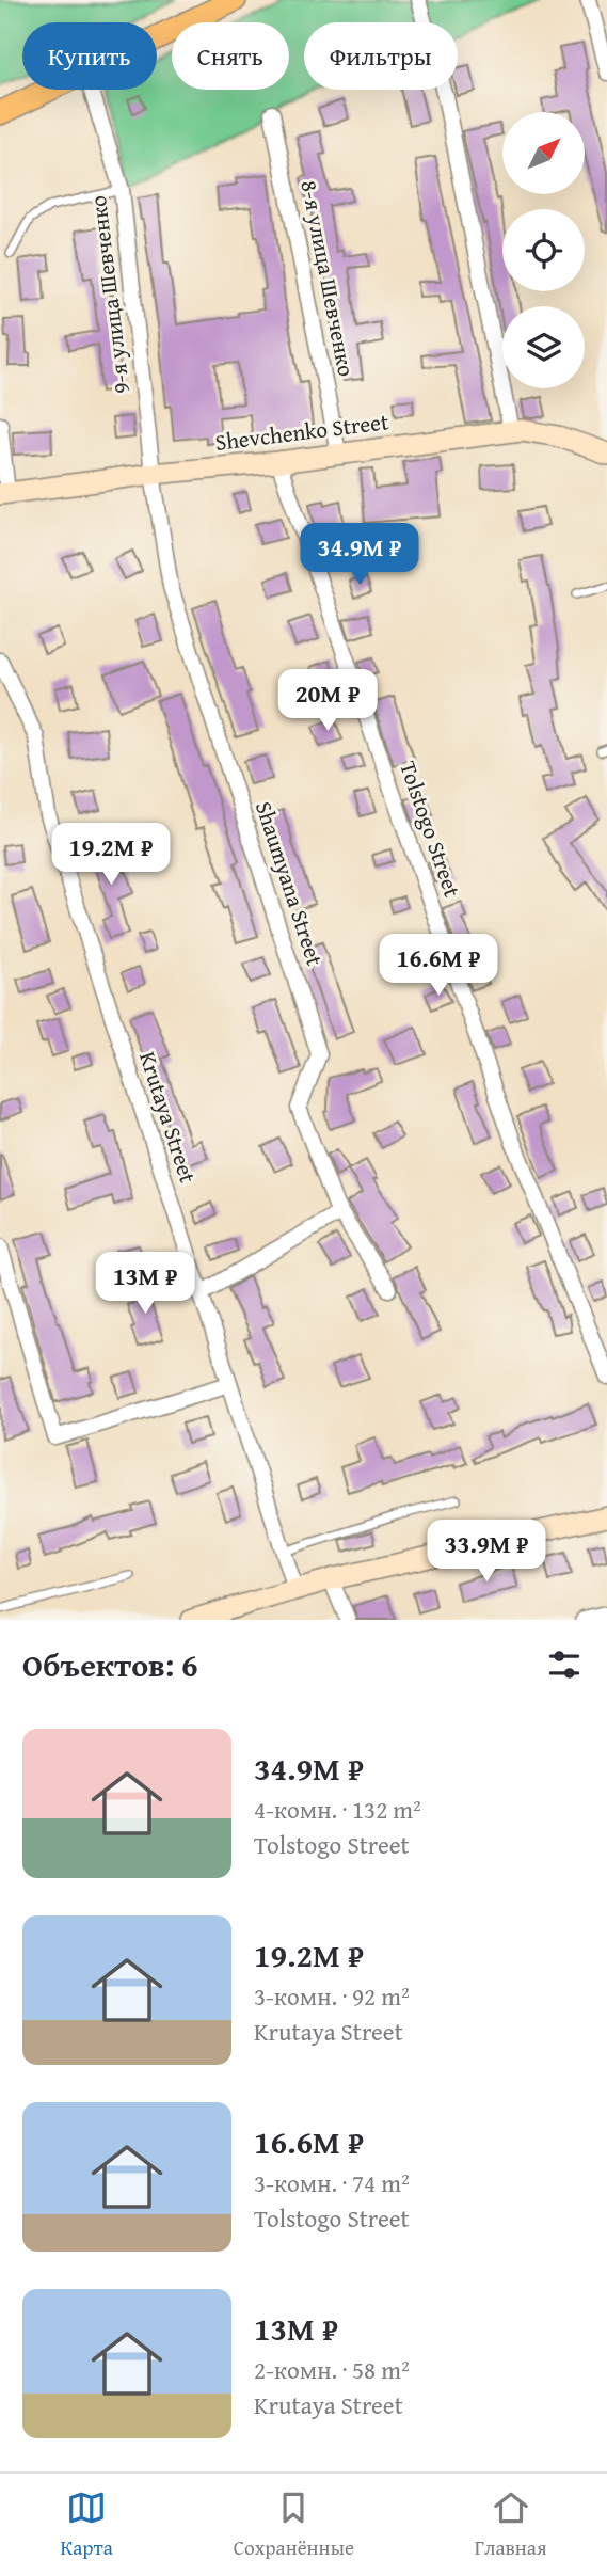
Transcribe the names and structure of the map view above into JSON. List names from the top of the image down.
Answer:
{
  "streets": {
    "main road": ["Shevchenko Street"],
    "street": [
      "8-я улица Шевченко",
      "9-я улица Шевченко",
      "Tolstogo Street",
      "Shaumyana Street",
      "Krutaya Street"
    ]
  },
  "crossings": [
    ["8-я улица Шевченко", "Shevchenko Street"],
    ["9-я улица Шевченко", "Shevchenko Street"],
    ["9-я улица Шевченко", "Shaumyana Street"],
    ["Shevchenko Street", "Tolstogo Street"],
    ["Shevchenko Street", "Shaumyana Street"]
  ],
  "north": "top right",
  "page": {
    "chip": ["Купить", "Снять", "Фильтры"],
    "price": [
      "34.9M ₽",
      "20M ₽",
      "19.2M ₽",
      "16.6M ₽",
      "13M ₽",
      "33.9M ₽"
    ],
    "heading": "Объектов: 6",
    "list": [
      {
        "name": "34.9M ₽",
        "note": "4-комн. · 132 m² · Tolstogo Street"
      },
      {
        "name": "19.2M ₽",
        "note": "3-комн. · 92 m² · Krutaya Street"
      },
      {
        "name": "16.6M ₽",
        "note": "3-комн. · 74 m² · Tolstogo Street"
      },
      {
        "name": "13M ₽",
        "note": "2-комн. · 58 m² · Krutaya Street"
      }
    ],
    "tabs": ["Карта", "Сохранённые", "Главная"]
  }
}
